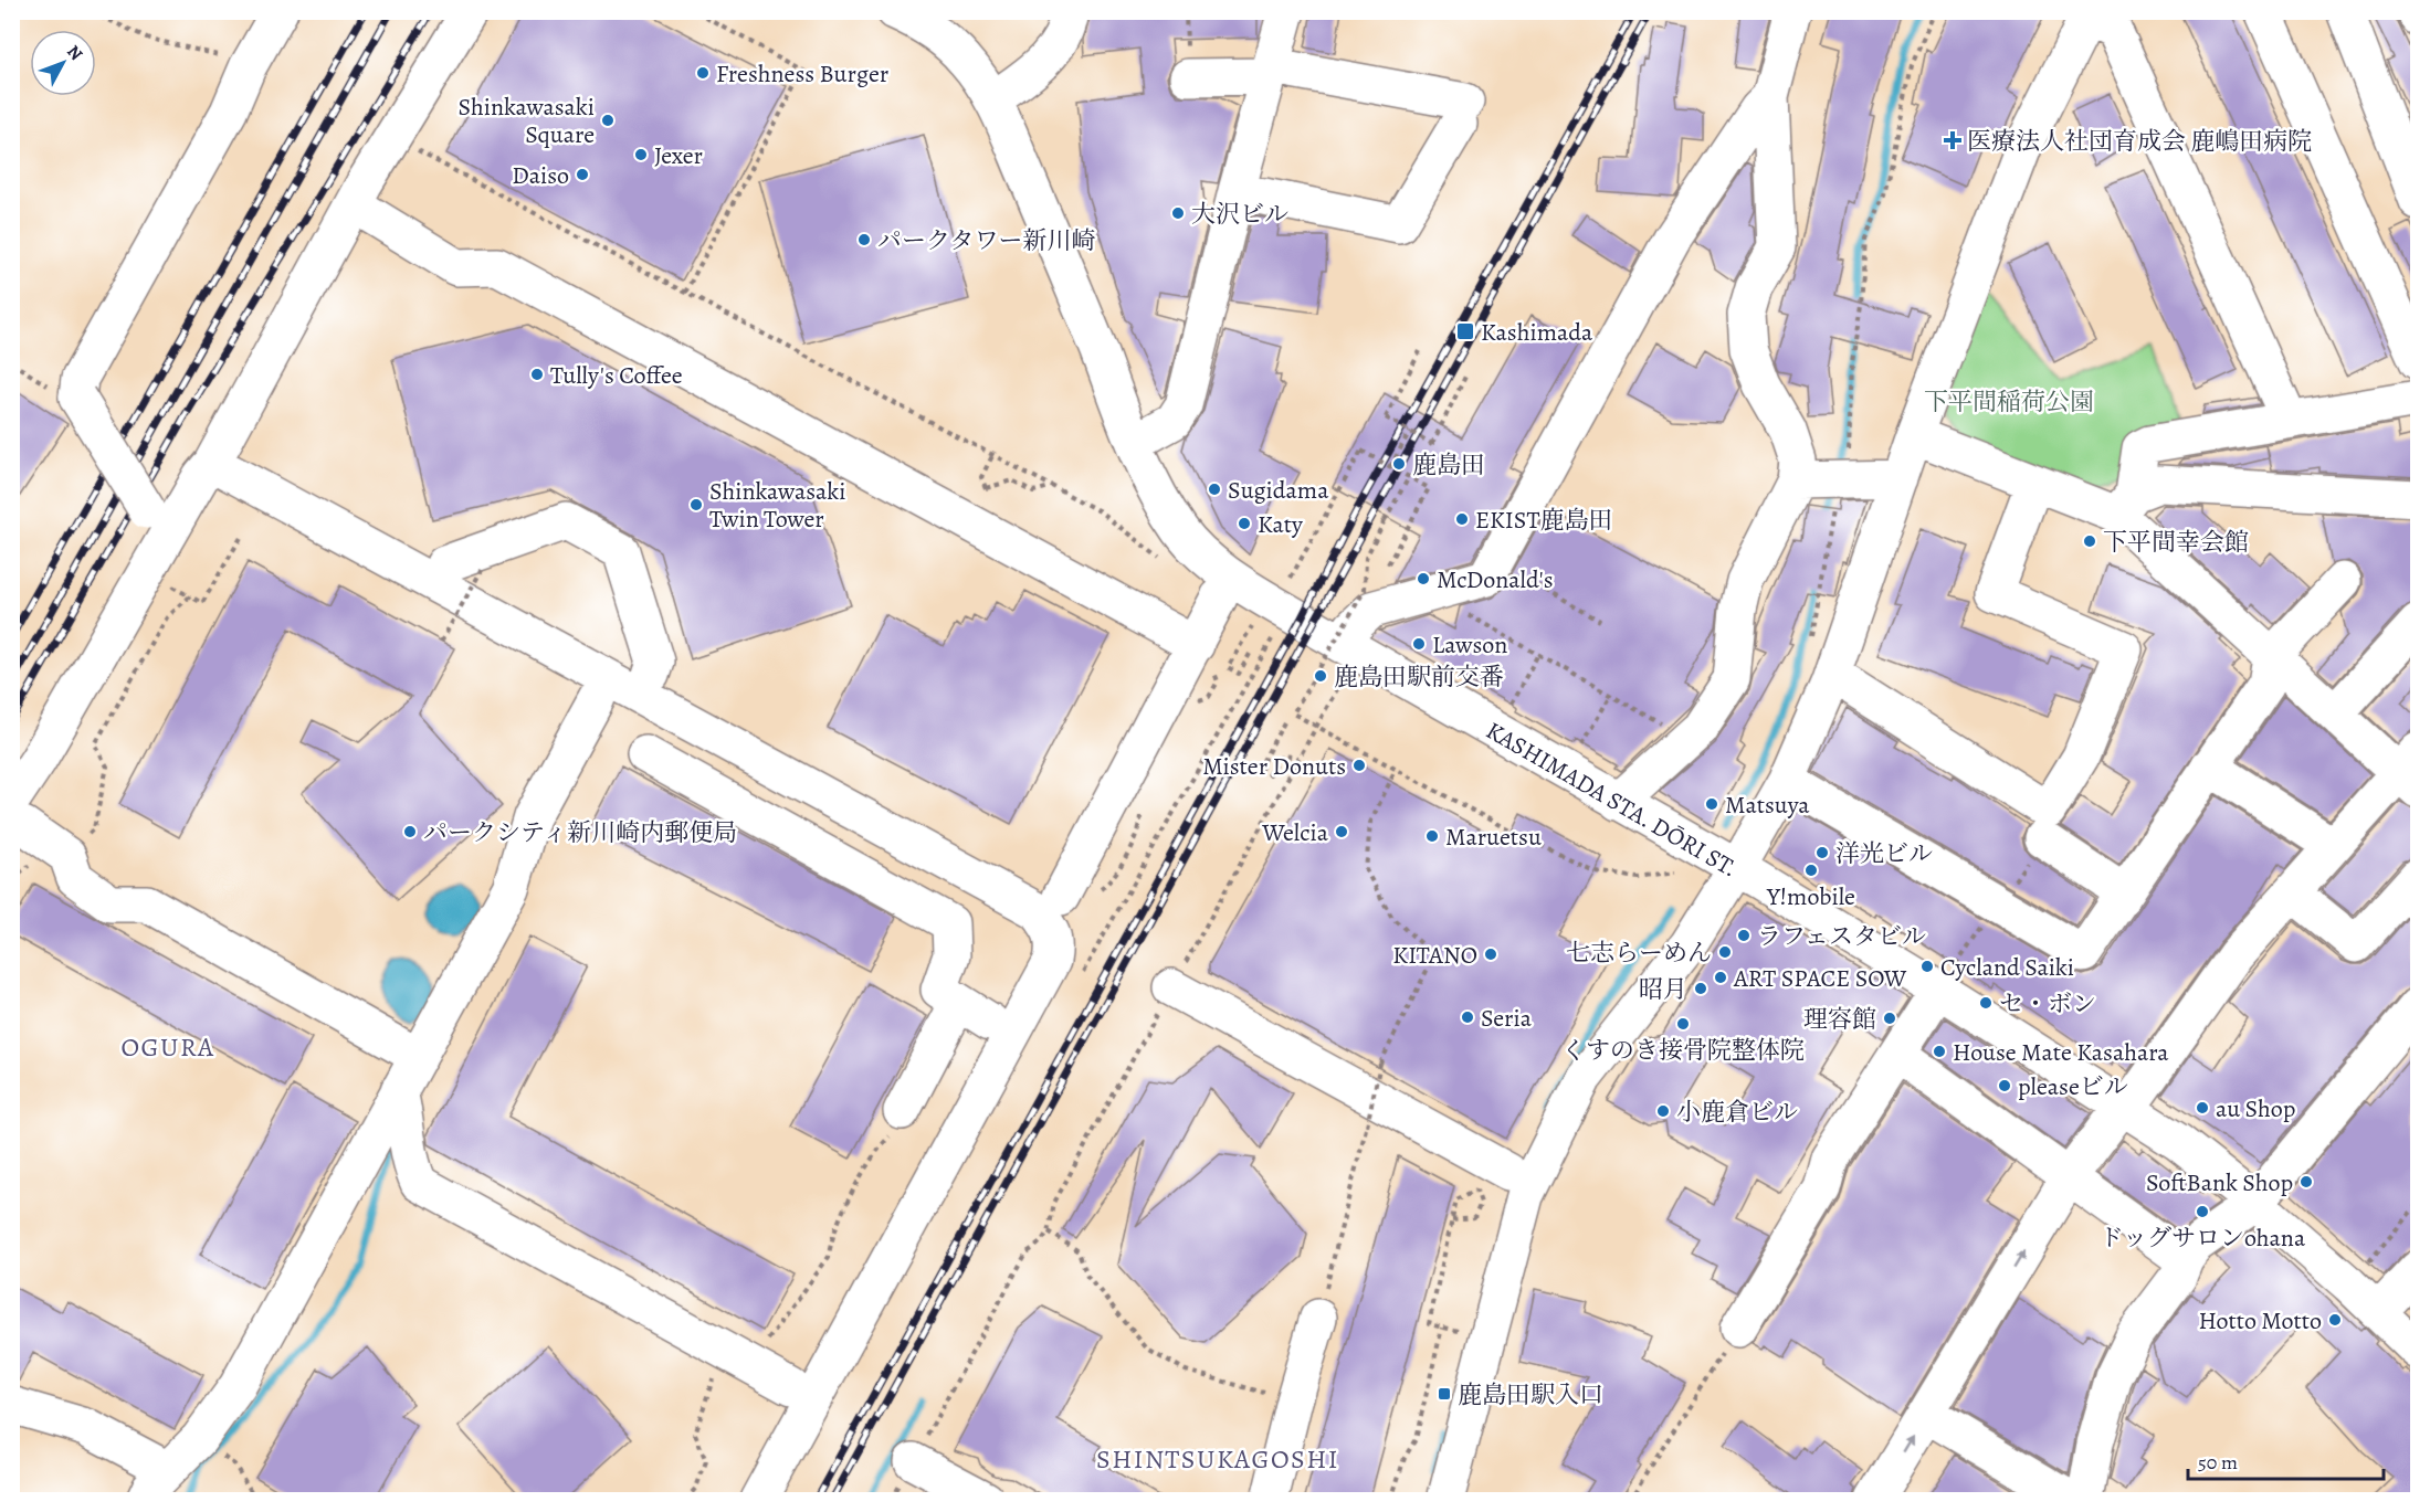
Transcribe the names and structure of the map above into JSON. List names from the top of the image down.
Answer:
{
  "streets": {
    "main road": ["KASHIMADA STA. DŌRI ST."]
  },
  "districts": ["OGURA", "SHINTSUKAGOSHI"],
  "parks": ["下平間稲荷公園"],
  "places": {
    "other": [
      "Freshness Burger",
      "Shinkawasaki Square",
      "Jexer",
      "Daiso",
      "大沢ビル",
      "パークタワー新川崎",
      "Tully's Coffee",
      "鹿島田",
      "Sugidama",
      "Shinkawasaki Twin Tower",
      "EKIST鹿島田",
      "Katy",
      "下平間幸会館",
      "McDonald's",
      "Lawson",
      "鹿島田駅前交番",
      "Mister Donuts",
      "Matsuya",
      "パークシティ新川崎内郵便局",
      "Welcia",
      "Maruetsu",
      "洋光ビル",
      "Y!mobile",
      "ラフェスタビル",
      "七志らーめん",
      "KITANO",
      "Cycland Saiki",
      "ART SPACE SOW",
      "昭月",
      "セ・ボン",
      "Seria",
      "理容館",
      "くすのき接骨院整体院",
      "House Mate Kasahara",
      "pleaseビル",
      "au Shop",
      "小鹿倉ビル",
      "SoftBank Shop",
      "ドッグサロンohana",
      "Hotto Motto"
    ],
    "health": ["医療法人社団育成会 鹿嶋田病院"],
    "transit": ["Kashimada", "鹿島田駅入口"]
  },
  "scale_bar": "50 m",
  "north": "top right"
}
